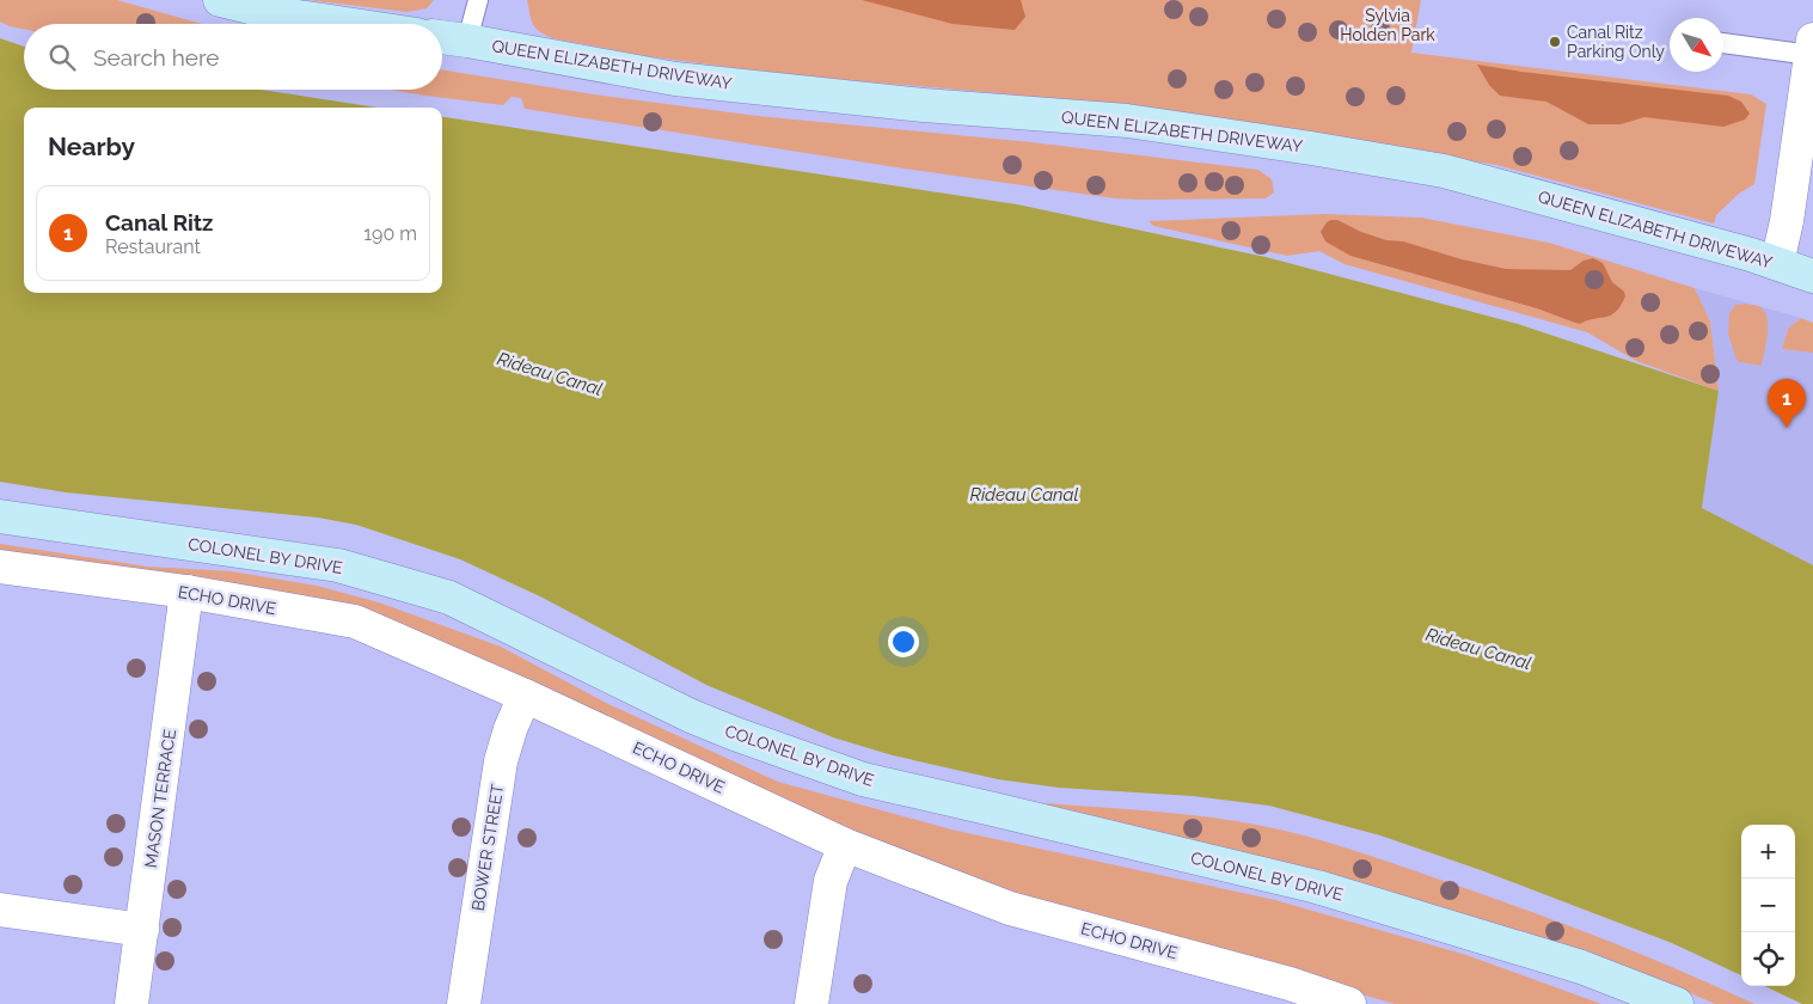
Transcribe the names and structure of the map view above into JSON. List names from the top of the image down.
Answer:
{
  "streets": {
    "main road": ["QUEEN ELIZABETH DRIVEWAY", "COLONEL BY DRIVE"],
    "street": ["ECHO DRIVE", "MASON TERRACE", "BOWER STREET"]
  },
  "crossings": [
    ["ECHO DRIVE", "MASON TERRACE"],
    ["ECHO DRIVE", "BOWER STREET"]
  ],
  "water": ["Rideau Canal"],
  "parks": ["Sylvia Holden Park"],
  "places": ["Canal Ritz Parking Only"],
  "north": "bottom right",
  "page": {
    "search": "Search here",
    "heading": "Nearby",
    "list": [
      {
        "mark": "1",
        "name": "Canal Ritz",
        "note": "Restaurant",
        "value": "190 m"
      }
    ],
    "pins": "1",
    "map_buttons": ["+", "−"]
  }
}
